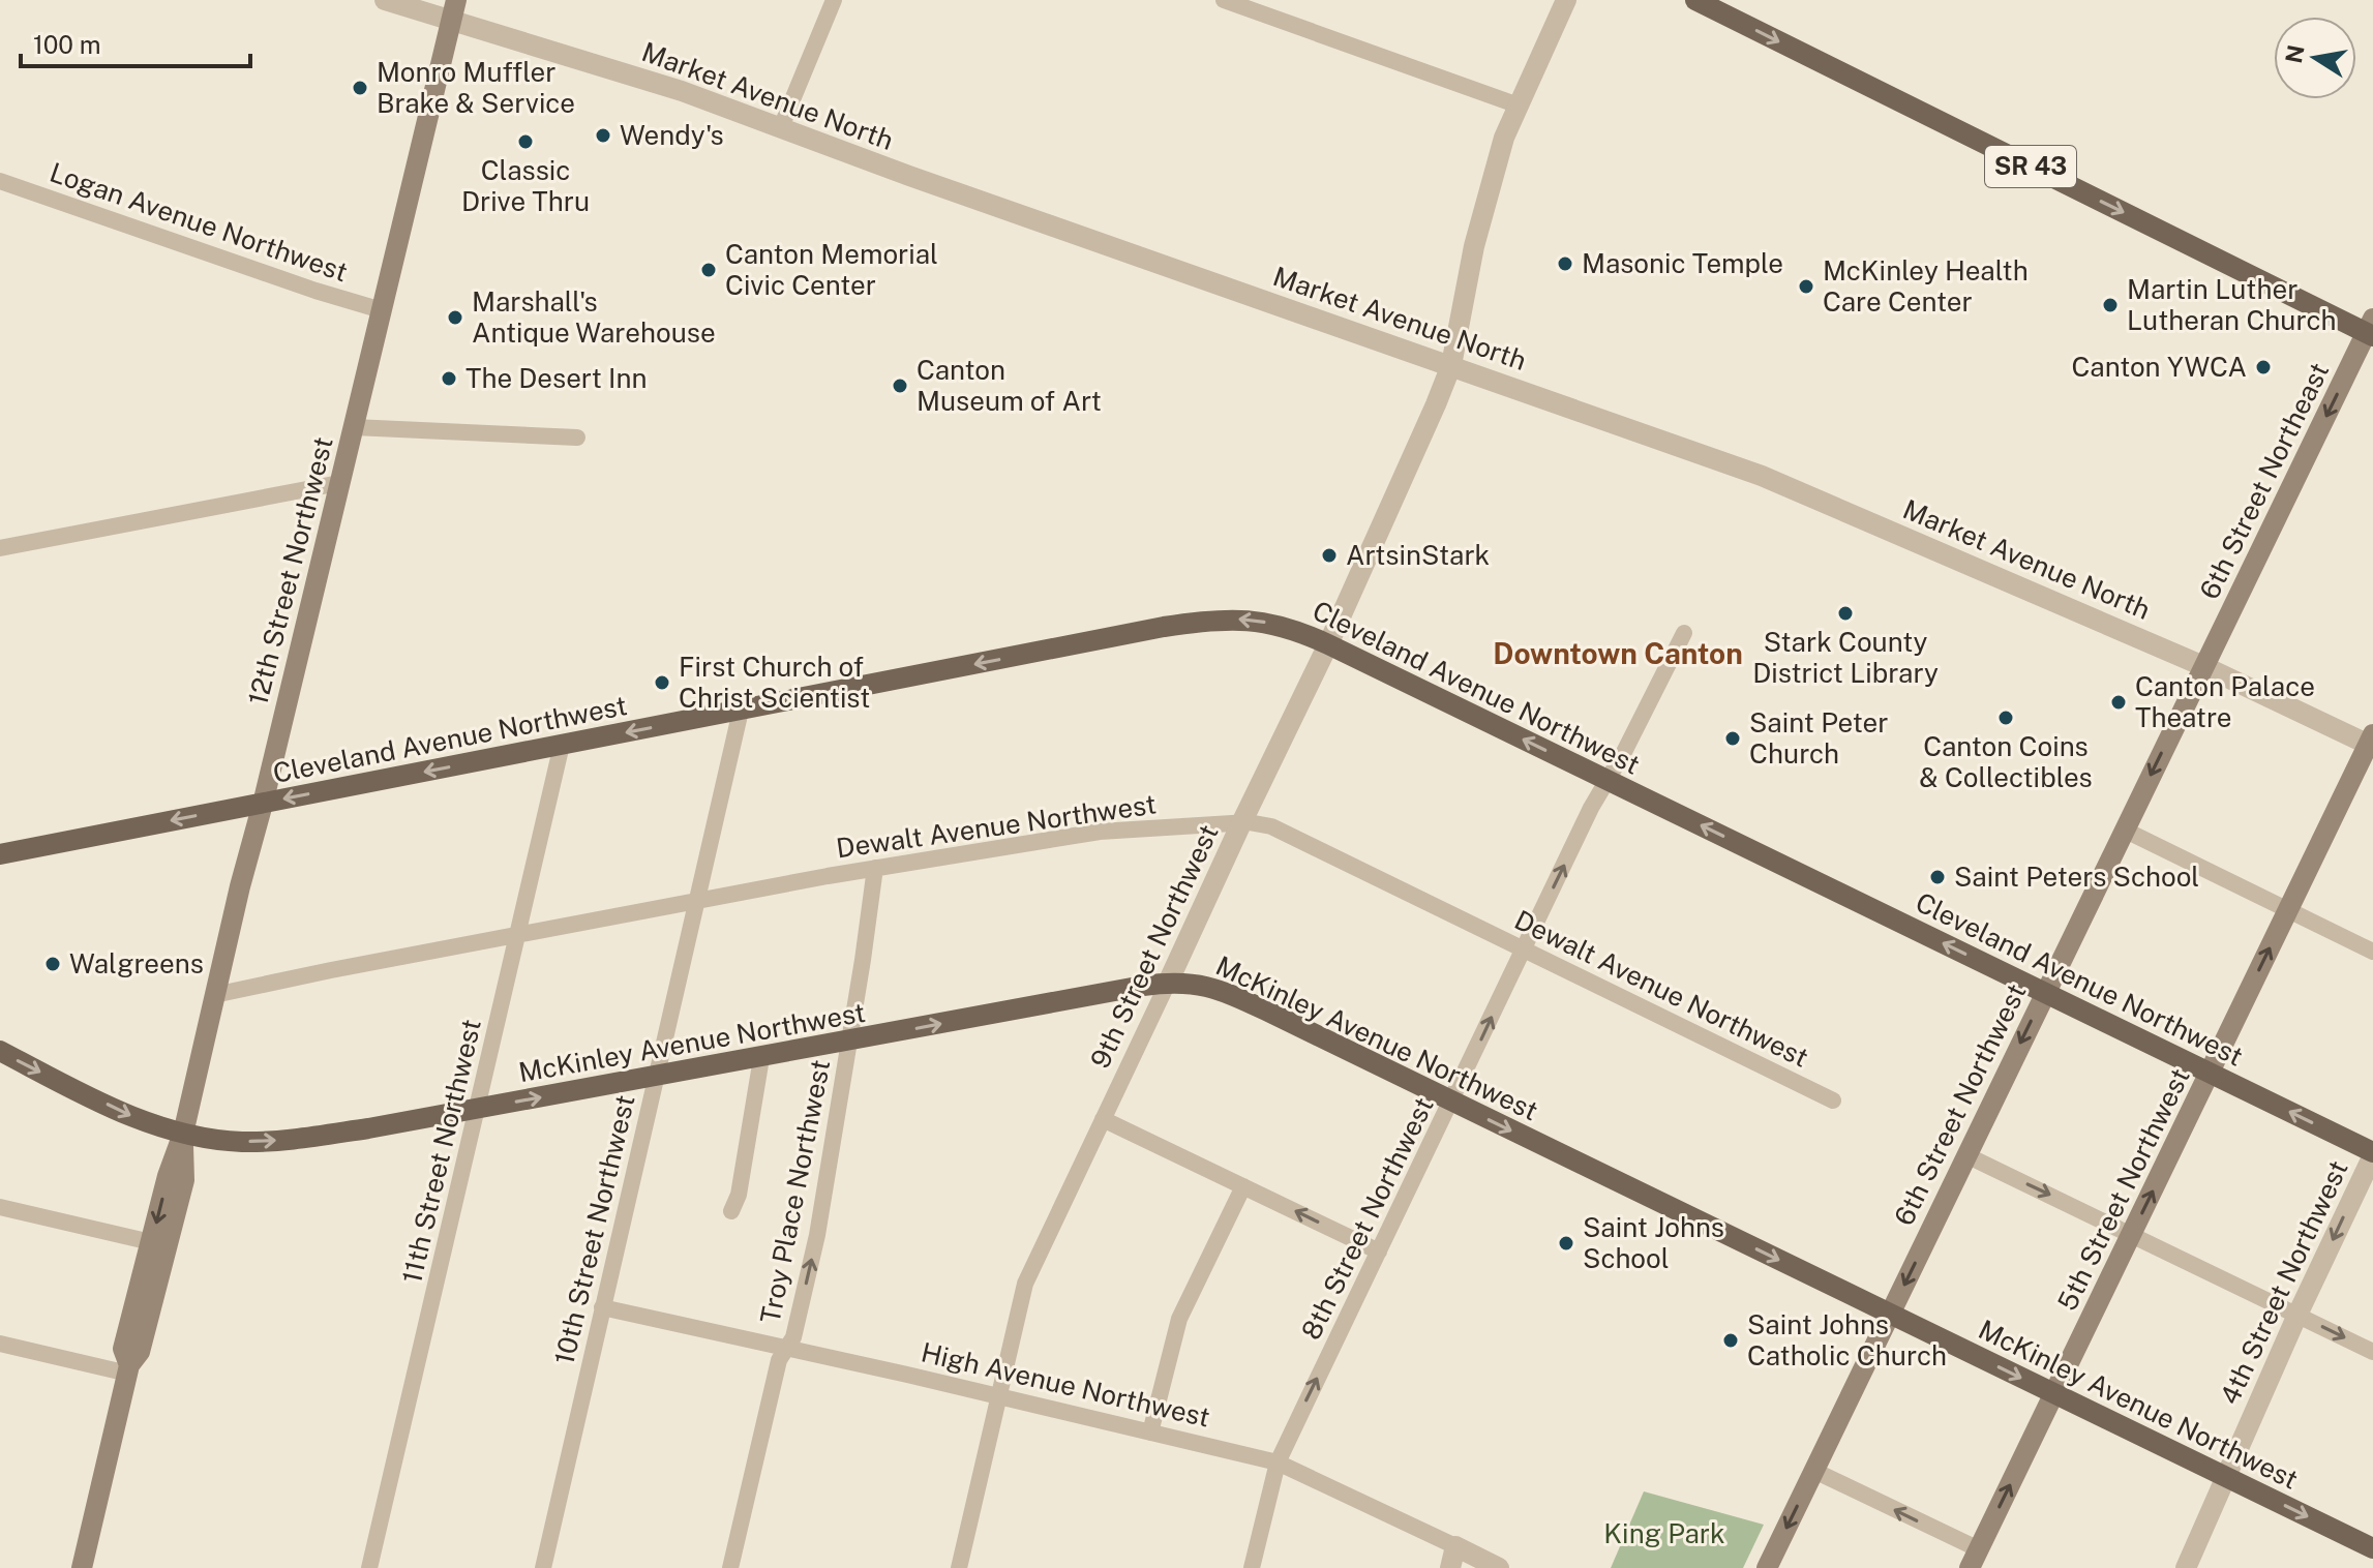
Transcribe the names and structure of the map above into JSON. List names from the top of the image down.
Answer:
{
  "streets": {
    "main road": [
      "SR 43",
      "6th Street Northeast",
      "12th Street Northwest",
      "Cleveland Avenue Northwest",
      "McKinley Avenue Northwest",
      "6th Street Northwest",
      "5th Street Northwest"
    ],
    "street": [
      "Market Avenue North",
      "Logan Avenue Northwest",
      "Dewalt Avenue Northwest",
      "9th Street Northwest",
      "11th Street Northwest",
      "Troy Place Northwest",
      "8th Street Northwest",
      "10th Street Northwest",
      "4th Street Northwest",
      "High Avenue Northwest"
    ]
  },
  "crossings": [
    ["Market Avenue North", "6th Street Northeast"],
    ["Market Avenue North", "12th Street Northwest"],
    ["Market Avenue North", "9th Street Northwest"],
    ["Market Avenue North", "6th Street Northwest"],
    ["Market Avenue North", "5th Street Northwest"],
    ["SR 43", "6th Street Northeast"],
    ["Logan Avenue Northwest", "12th Street Northwest"],
    ["6th Street Northeast", "6th Street Northwest"],
    ["12th Street Northwest", "Cleveland Avenue Northwest"],
    ["12th Street Northwest", "Dewalt Avenue Northwest"],
    ["12th Street Northwest", "McKinley Avenue Northwest"],
    ["Cleveland Avenue Northwest", "9th Street Northwest"],
    ["Cleveland Avenue Northwest", "6th Street Northwest"],
    ["Cleveland Avenue Northwest", "11th Street Northwest"],
    ["Cleveland Avenue Northwest", "5th Street Northwest"],
    ["Cleveland Avenue Northwest", "8th Street Northwest"],
    ["Cleveland Avenue Northwest", "10th Street Northwest"],
    ["Cleveland Avenue Northwest", "4th Street Northwest"],
    ["Dewalt Avenue Northwest", "9th Street Northwest"],
    ["Dewalt Avenue Northwest", "11th Street Northwest"],
    ["Dewalt Avenue Northwest", "Troy Place Northwest"],
    ["Dewalt Avenue Northwest", "8th Street Northwest"],
    ["Dewalt Avenue Northwest", "10th Street Northwest"],
    ["9th Street Northwest", "McKinley Avenue Northwest"],
    ["9th Street Northwest", "High Avenue Northwest"],
    ["McKinley Avenue Northwest", "6th Street Northwest"],
    ["McKinley Avenue Northwest", "11th Street Northwest"],
    ["McKinley Avenue Northwest", "5th Street Northwest"],
    ["McKinley Avenue Northwest", "Troy Place Northwest"],
    ["McKinley Avenue Northwest", "8th Street Northwest"],
    ["McKinley Avenue Northwest", "10th Street Northwest"],
    ["McKinley Avenue Northwest", "4th Street Northwest"],
    ["Troy Place Northwest", "High Avenue Northwest"],
    ["8th Street Northwest", "High Avenue Northwest"],
    ["10th Street Northwest", "High Avenue Northwest"]
  ],
  "one_way": [
    "6th Street Northeast",
    "Cleveland Avenue Northwest",
    "McKinley Avenue Northwest",
    "6th Street Northwest",
    "5th Street Northwest",
    "8th Street Northwest",
    "4th Street Northwest"
  ],
  "districts": ["Downtown Canton"],
  "parks": ["King Park"],
  "places": [
    "Monro Muffler Brake & Service",
    "Wendy's",
    "Classic Drive Thru",
    "Masonic Temple",
    "Canton Memorial Civic Center",
    "McKinley Health Care Center",
    "Martin Luther Lutheran Church",
    "Marshall's Antique Warehouse",
    "Canton YWCA",
    "The Desert Inn",
    "Canton Museum of Art",
    "ArtsinStark",
    "Stark County District Library",
    "First Church of Christ Scientist",
    "Canton Palace Theatre",
    "Canton Coins & Collectibles",
    "Saint Peter Church",
    "Saint Peters School",
    "Walgreens",
    "Saint Johns School",
    "Saint Johns Catholic Church"
  ],
  "scale_bar": "100 m",
  "north": "left"
}
